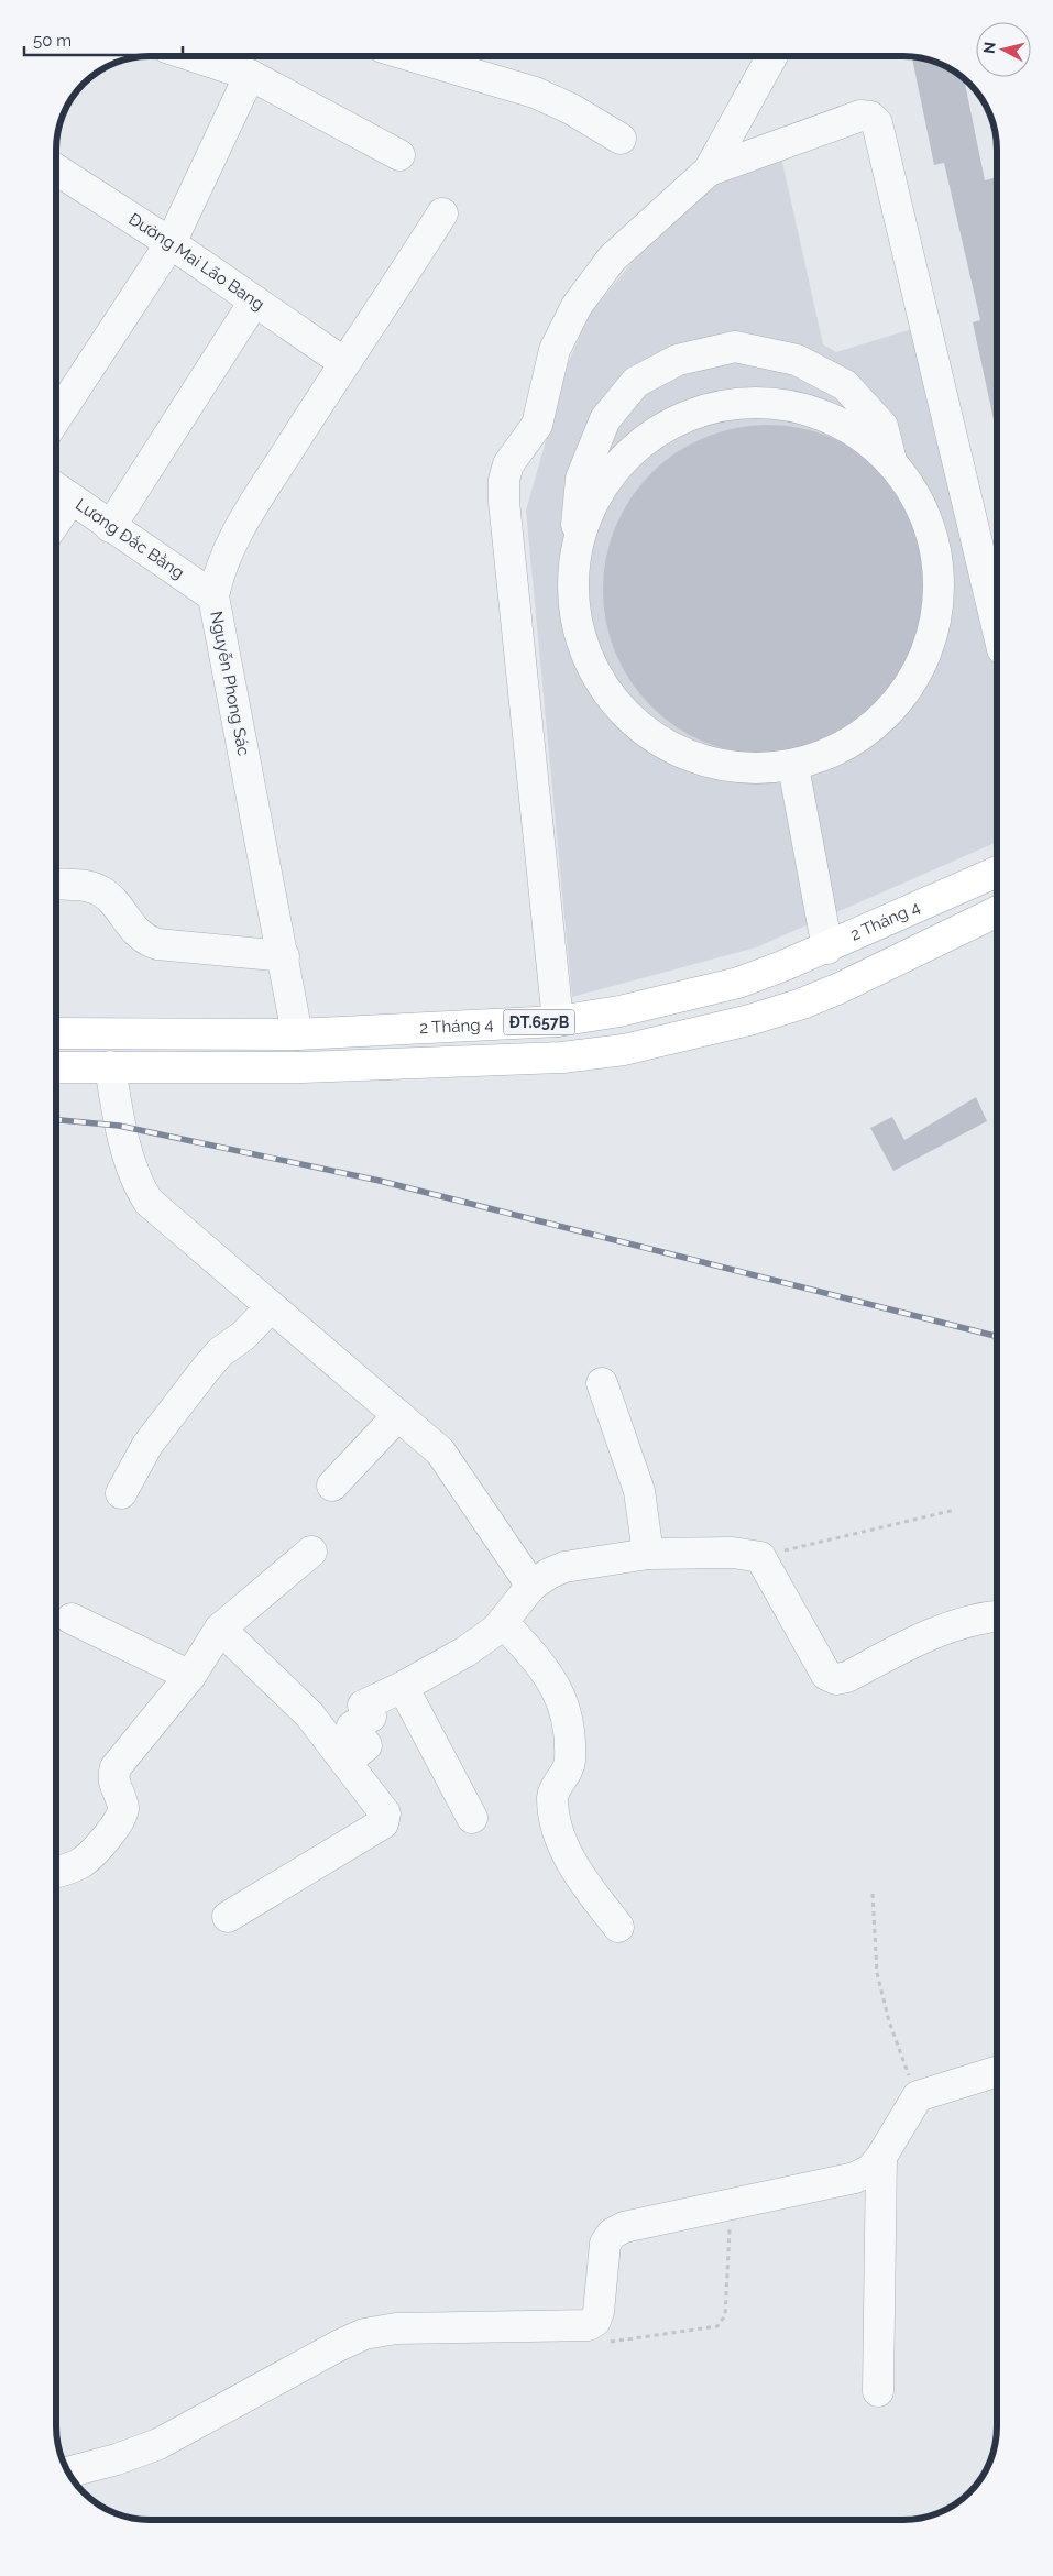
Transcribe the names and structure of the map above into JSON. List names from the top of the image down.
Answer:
{
  "streets": {
    "main road": ["2 Tháng 4", "ĐT.657B"],
    "street": ["Đường Mai Lão Bang", "Lương Đắc Bằng", "Nguyễn Phong Sác"]
  },
  "crossings": [
    ["Đường Mai Lão Bang", "Nguyễn Phong Sác"],
    ["Lương Đắc Bằng", "Nguyễn Phong Sác"],
    ["Nguyễn Phong Sác", "2 Tháng 4"]
  ],
  "scale_bar": "50 m",
  "north": "left"
}
